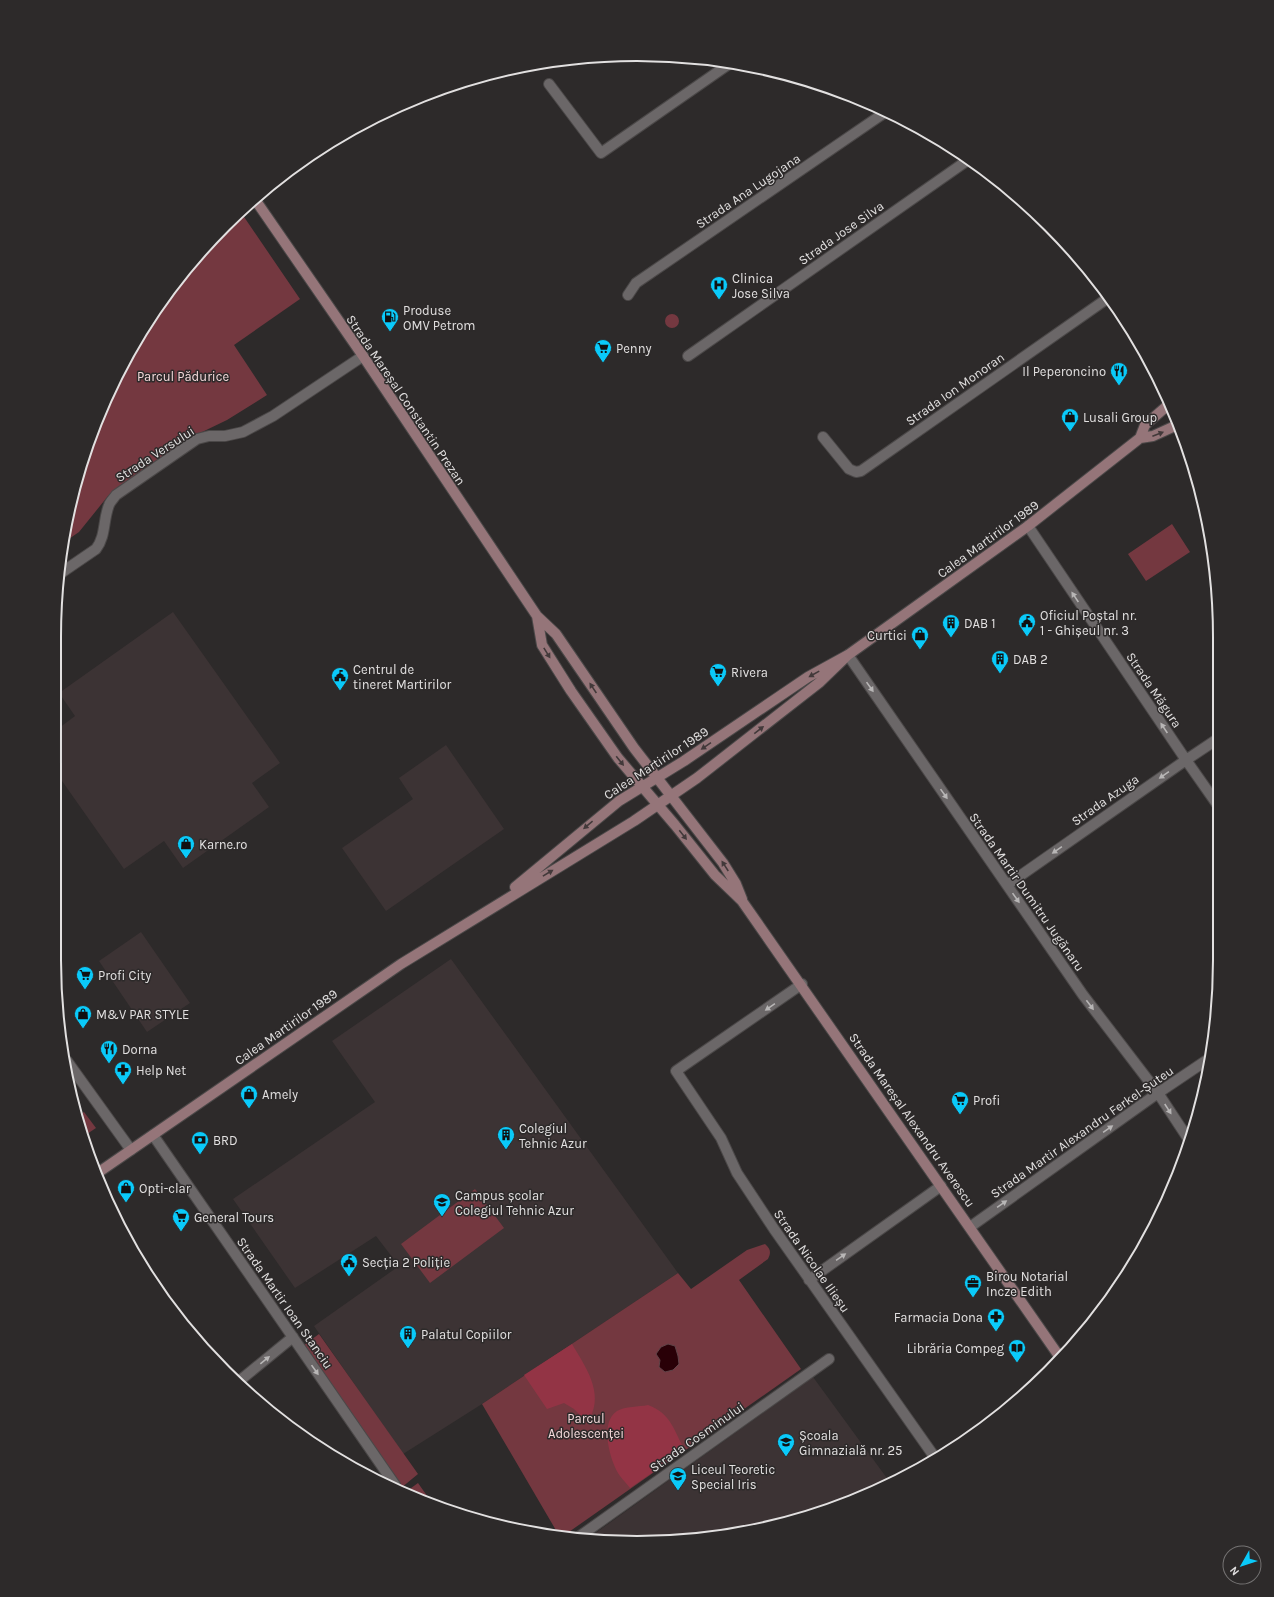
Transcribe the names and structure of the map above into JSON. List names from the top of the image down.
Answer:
{
  "streets": {
    "main road": ["Strada Mareșal Constantin Prezan", "Calea Martirilor 1989", "Strada Mareșal Alexandru Averescu"],
    "street": [
      "Strada Ana Lugojana",
      "Strada Jose Silva",
      "Strada Ion Monoran",
      "Strada Versului",
      "Strada Măgura",
      "Strada Azuga",
      "Strada Martir Dumitru Jugănaru",
      "Strada Martir Alexandru Ferkel-Șuteu",
      "Strada Nicolae Ilieșu",
      "Strada Martir Ioan Stanciu",
      "Strada Cosminului"
    ]
  },
  "crossings": [
    ["Strada Mareșal Constantin Prezan", "Strada Versului"],
    ["Strada Mareșal Constantin Prezan", "Calea Martirilor 1989"],
    ["Strada Mareșal Constantin Prezan", "Strada Mareșal Alexandru Averescu"],
    ["Calea Martirilor 1989", "Strada Măgura"],
    ["Calea Martirilor 1989", "Strada Martir Dumitru Jugănaru"],
    ["Calea Martirilor 1989", "Strada Mareșal Alexandru Averescu"],
    ["Calea Martirilor 1989", "Strada Martir Ioan Stanciu"],
    ["Strada Măgura", "Strada Azuga"],
    ["Strada Azuga", "Strada Martir Dumitru Jugănaru"],
    ["Strada Martir Dumitru Jugănaru", "Strada Martir Alexandru Ferkel-Șuteu"],
    ["Strada Mareșal Alexandru Averescu", "Strada Martir Alexandru Ferkel-Șuteu"],
    ["Strada Mareșal Alexandru Averescu", "Strada Nicolae Ilieșu"]
  ],
  "one_way": [
    "Strada Măgura",
    "Strada Azuga",
    "Strada Martir Dumitru Jugănaru",
    "Strada Martir Alexandru Ferkel-Șuteu",
    "Strada Martir Ioan Stanciu"
  ],
  "parks": ["Parcul Pădurice", "Parcul Adolescenței"],
  "places": {
    "hospital": ["Clinica Jose Silva"],
    "fuel station": ["Produse OMV Petrom"],
    "supermarket": [
      "Penny",
      "Rivera",
      "Profi City",
      "Profi",
      "General Tours"
    ],
    "restaurant": ["Il Peperoncino", "Dorna"],
    "shop": [
      "Lusali Group",
      "Curtici",
      "Karne.ro",
      "M&V PAR STYLE",
      "Amely",
      "Opti-clar"
    ],
    "public building": ["Oficiul Poștal nr. 1 - Ghișeul nr. 3", "Centrul de tineret Martirilor", "Secția 2 Poliție"],
    "building": [
      "DAB 1",
      "DAB 2",
      "Colegiul Tehnic Azur",
      "Palatul Copiilor"
    ],
    "pharmacy": ["Help Net", "Farmacia Dona"],
    "bank": ["BRD"],
    "school or university": ["Campus școlar Colegiul Tehnic Azur", "Școala Gimnazială nr. 25", "Liceul Teoretic Special Iris"],
    "office": ["Birou Notarial Incze Edith"],
    "library": ["Librăria Compeg"]
  },
  "north": "bottom left"
}
